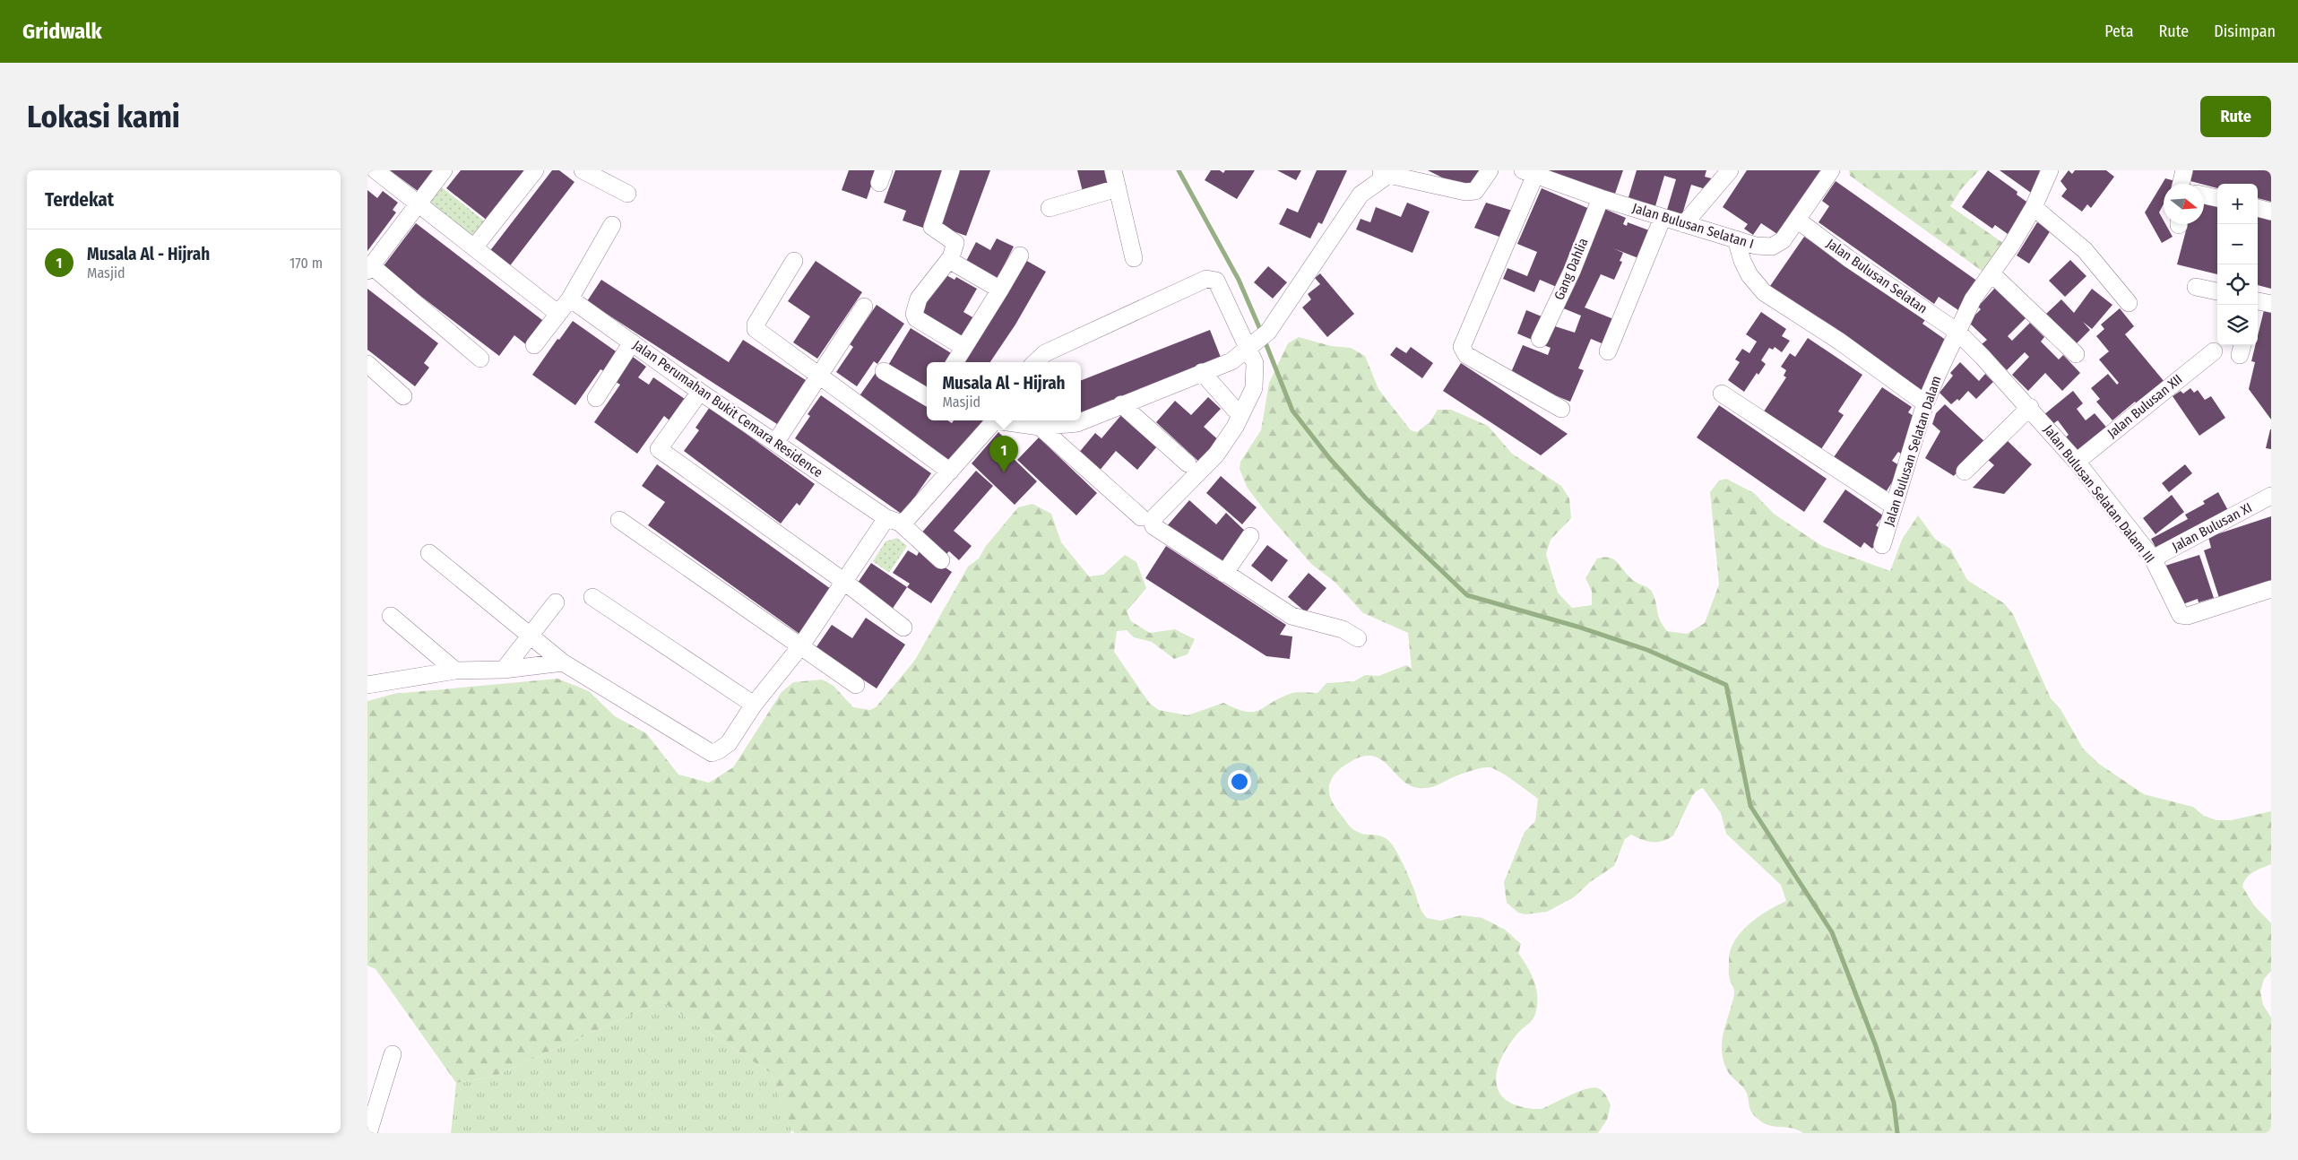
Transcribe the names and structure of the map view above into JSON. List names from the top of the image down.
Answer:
{
  "streets": {
    "street": [
      "Jalan Bulusan Selatan I",
      "Gang Dahlia",
      "Jalan Bulusan Selatan",
      "Jalan Bulusan XII",
      "Jalan Perumahan Bukit Cemara Residence",
      "Jalan Bulusan Selatan Dalam",
      "Jalan Bulusan Selatan Dalam III",
      "Jalan Bulusan XI"
    ]
  },
  "crossings": [
    ["Jalan Bulusan Selatan I", "Gang Dahlia"],
    ["Jalan Bulusan Selatan I", "Jalan Bulusan Selatan"],
    ["Jalan Bulusan Selatan", "Jalan Bulusan Selatan Dalam"],
    ["Jalan Bulusan Selatan", "Jalan Bulusan Selatan Dalam III"],
    ["Jalan Bulusan XII", "Jalan Bulusan Selatan Dalam III"],
    ["Jalan Bulusan Selatan Dalam", "Jalan Bulusan Selatan Dalam III"],
    ["Jalan Bulusan Selatan Dalam III", "Jalan Bulusan XI"]
  ],
  "north": "right",
  "page": {
    "header": "Gridwalk",
    "nav": ["Peta", "Rute", "Disimpan"],
    "buttons": "Rute",
    "title": "Lokasi kami",
    "heading": "Terdekat",
    "map_buttons": ["+", "−"],
    "list": [
      {
        "mark": "1",
        "name": "Musala Al - Hijrah",
        "note": "Masjid",
        "value": "170 m"
      }
    ],
    "popup": ["Musala Al - Hijrah", "Masjid"],
    "pins": "1"
  }
}
